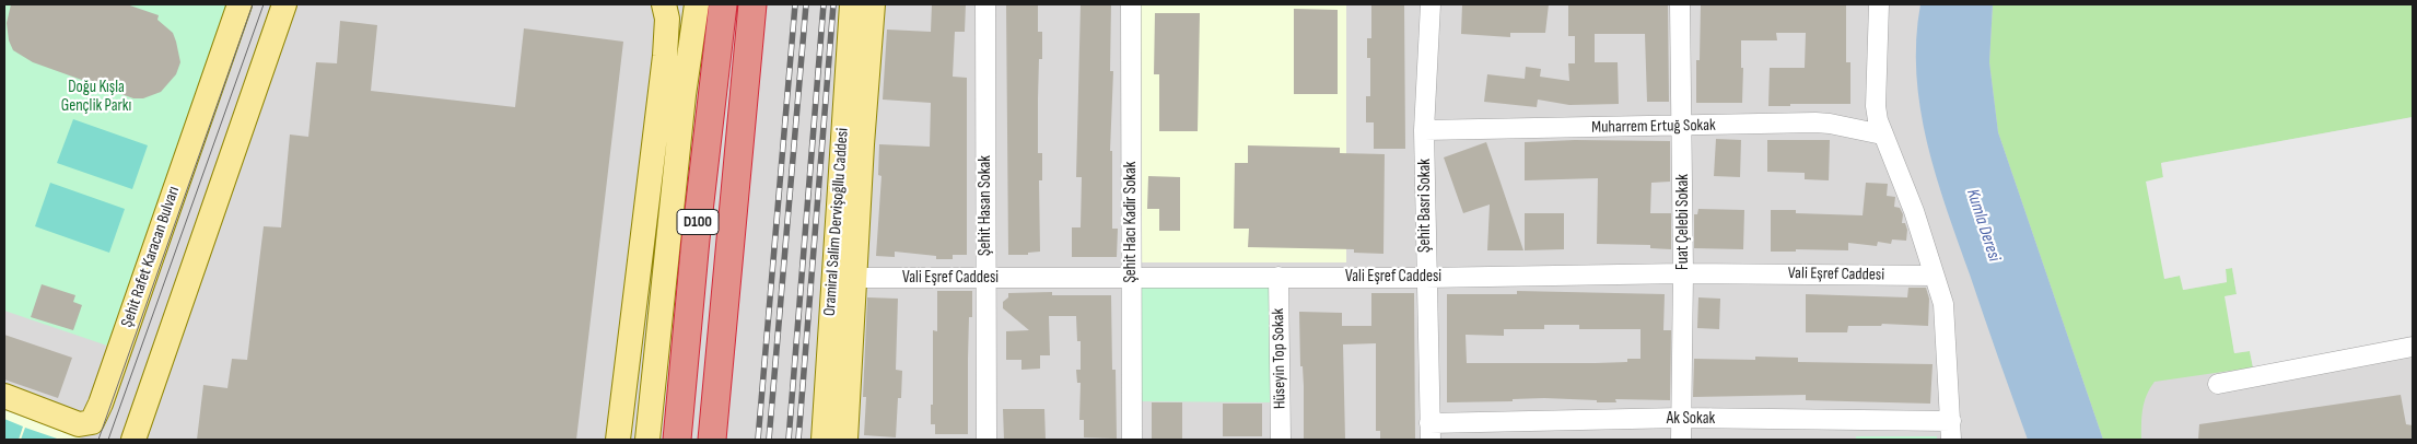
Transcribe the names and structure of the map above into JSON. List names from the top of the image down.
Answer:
{
  "streets": {
    "highway": ["D100"],
    "main road": ["Oramiral Salim Dervişoğllu Caddesi", "Şehit Rafet Karacan Bulvarı"],
    "street": [
      "Muharrem Ertuğ Sokak",
      "Şehit Hasan Sokak",
      "Şehit Basri Sokak",
      "Şehit Hacı Kadir Sokak",
      "Fuat Çelebi Sokak",
      "Vali Eşref Caddesi",
      "Hüseyin Top Sokak",
      "Ak Sokak"
    ]
  },
  "crossings": [
    ["Muharrem Ertuğ Sokak", "Şehit Basri Sokak"],
    ["Muharrem Ertuğ Sokak", "Fuat Çelebi Sokak"],
    ["Şehit Hasan Sokak", "Vali Eşref Caddesi"],
    ["Şehit Basri Sokak", "Vali Eşref Caddesi"],
    ["Şehit Basri Sokak", "Ak Sokak"],
    ["Oramiral Salim Dervişoğllu Caddesi", "Vali Eşref Caddesi"],
    ["Şehit Hacı Kadir Sokak", "Vali Eşref Caddesi"],
    ["Fuat Çelebi Sokak", "Vali Eşref Caddesi"],
    ["Fuat Çelebi Sokak", "Ak Sokak"],
    ["Vali Eşref Caddesi", "Hüseyin Top Sokak"]
  ],
  "water": ["Kumla Deresi"],
  "parks": ["Doğu Kışla Gençlik Parkı"]
}
